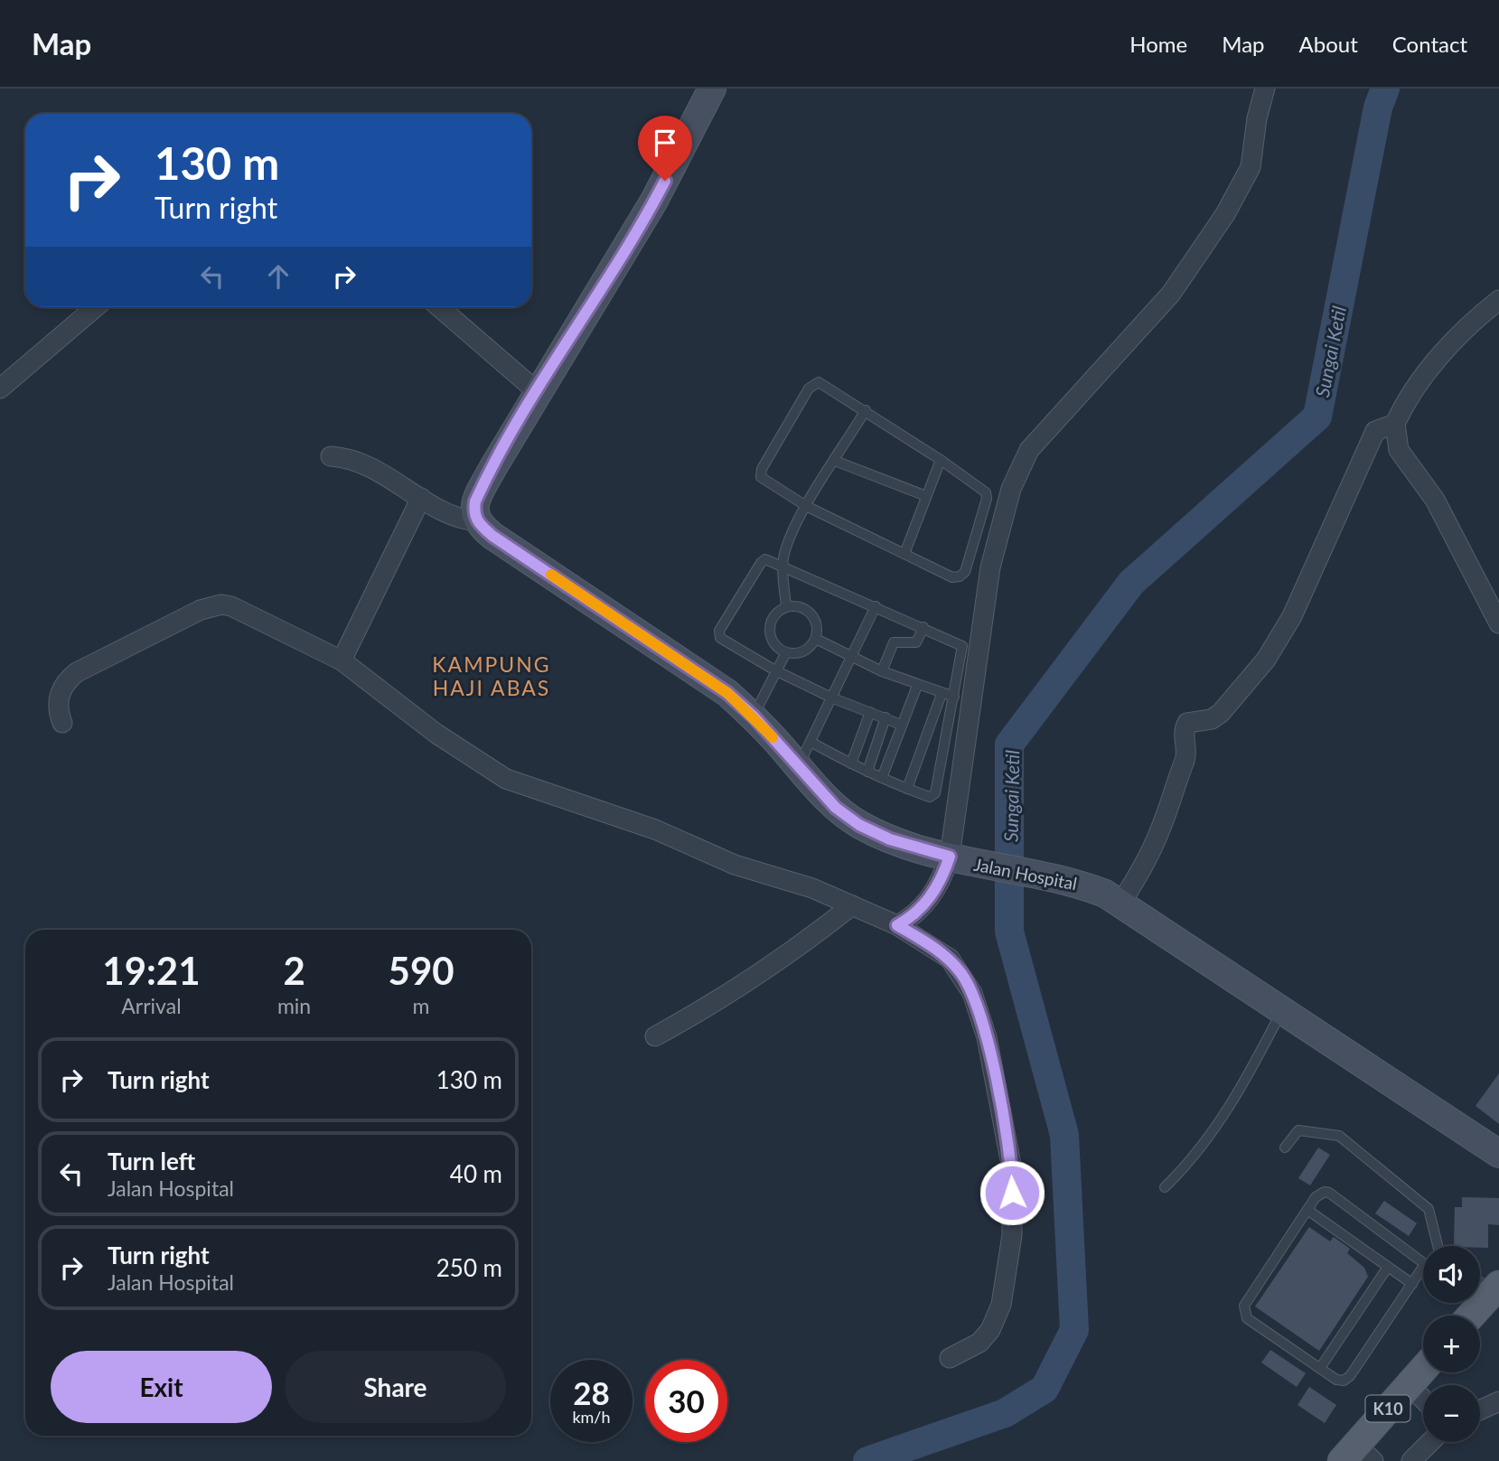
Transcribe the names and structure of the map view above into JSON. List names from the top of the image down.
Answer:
{
  "streets": {
    "main road": ["Jalan Hospital", "K10"]
  },
  "districts": ["KAMPUNG HAJI ABAS"],
  "water": ["Sungai Ketil"],
  "page": {
    "header": "Map",
    "nav": [
      "Home",
      "Map",
      "About",
      "Contact"
    ],
    "turn": ["130 m", "Turn right"],
    "eta": [
      "19:21",
      "Arrival",
      "2",
      "min",
      "590",
      "m"
    ],
    "list": [
      {
        "name": "Turn right",
        "value": "130 m"
      },
      {
        "name": "Turn left",
        "note": "Jalan Hospital",
        "value": "40 m"
      },
      {
        "name": "Turn right",
        "note": "Jalan Hospital",
        "value": "250 m"
      }
    ],
    "map_buttons": ["+", "−"],
    "buttons": ["Exit", "Share"],
    "speed": "28 km/h",
    "limit": "30"
  }
}
